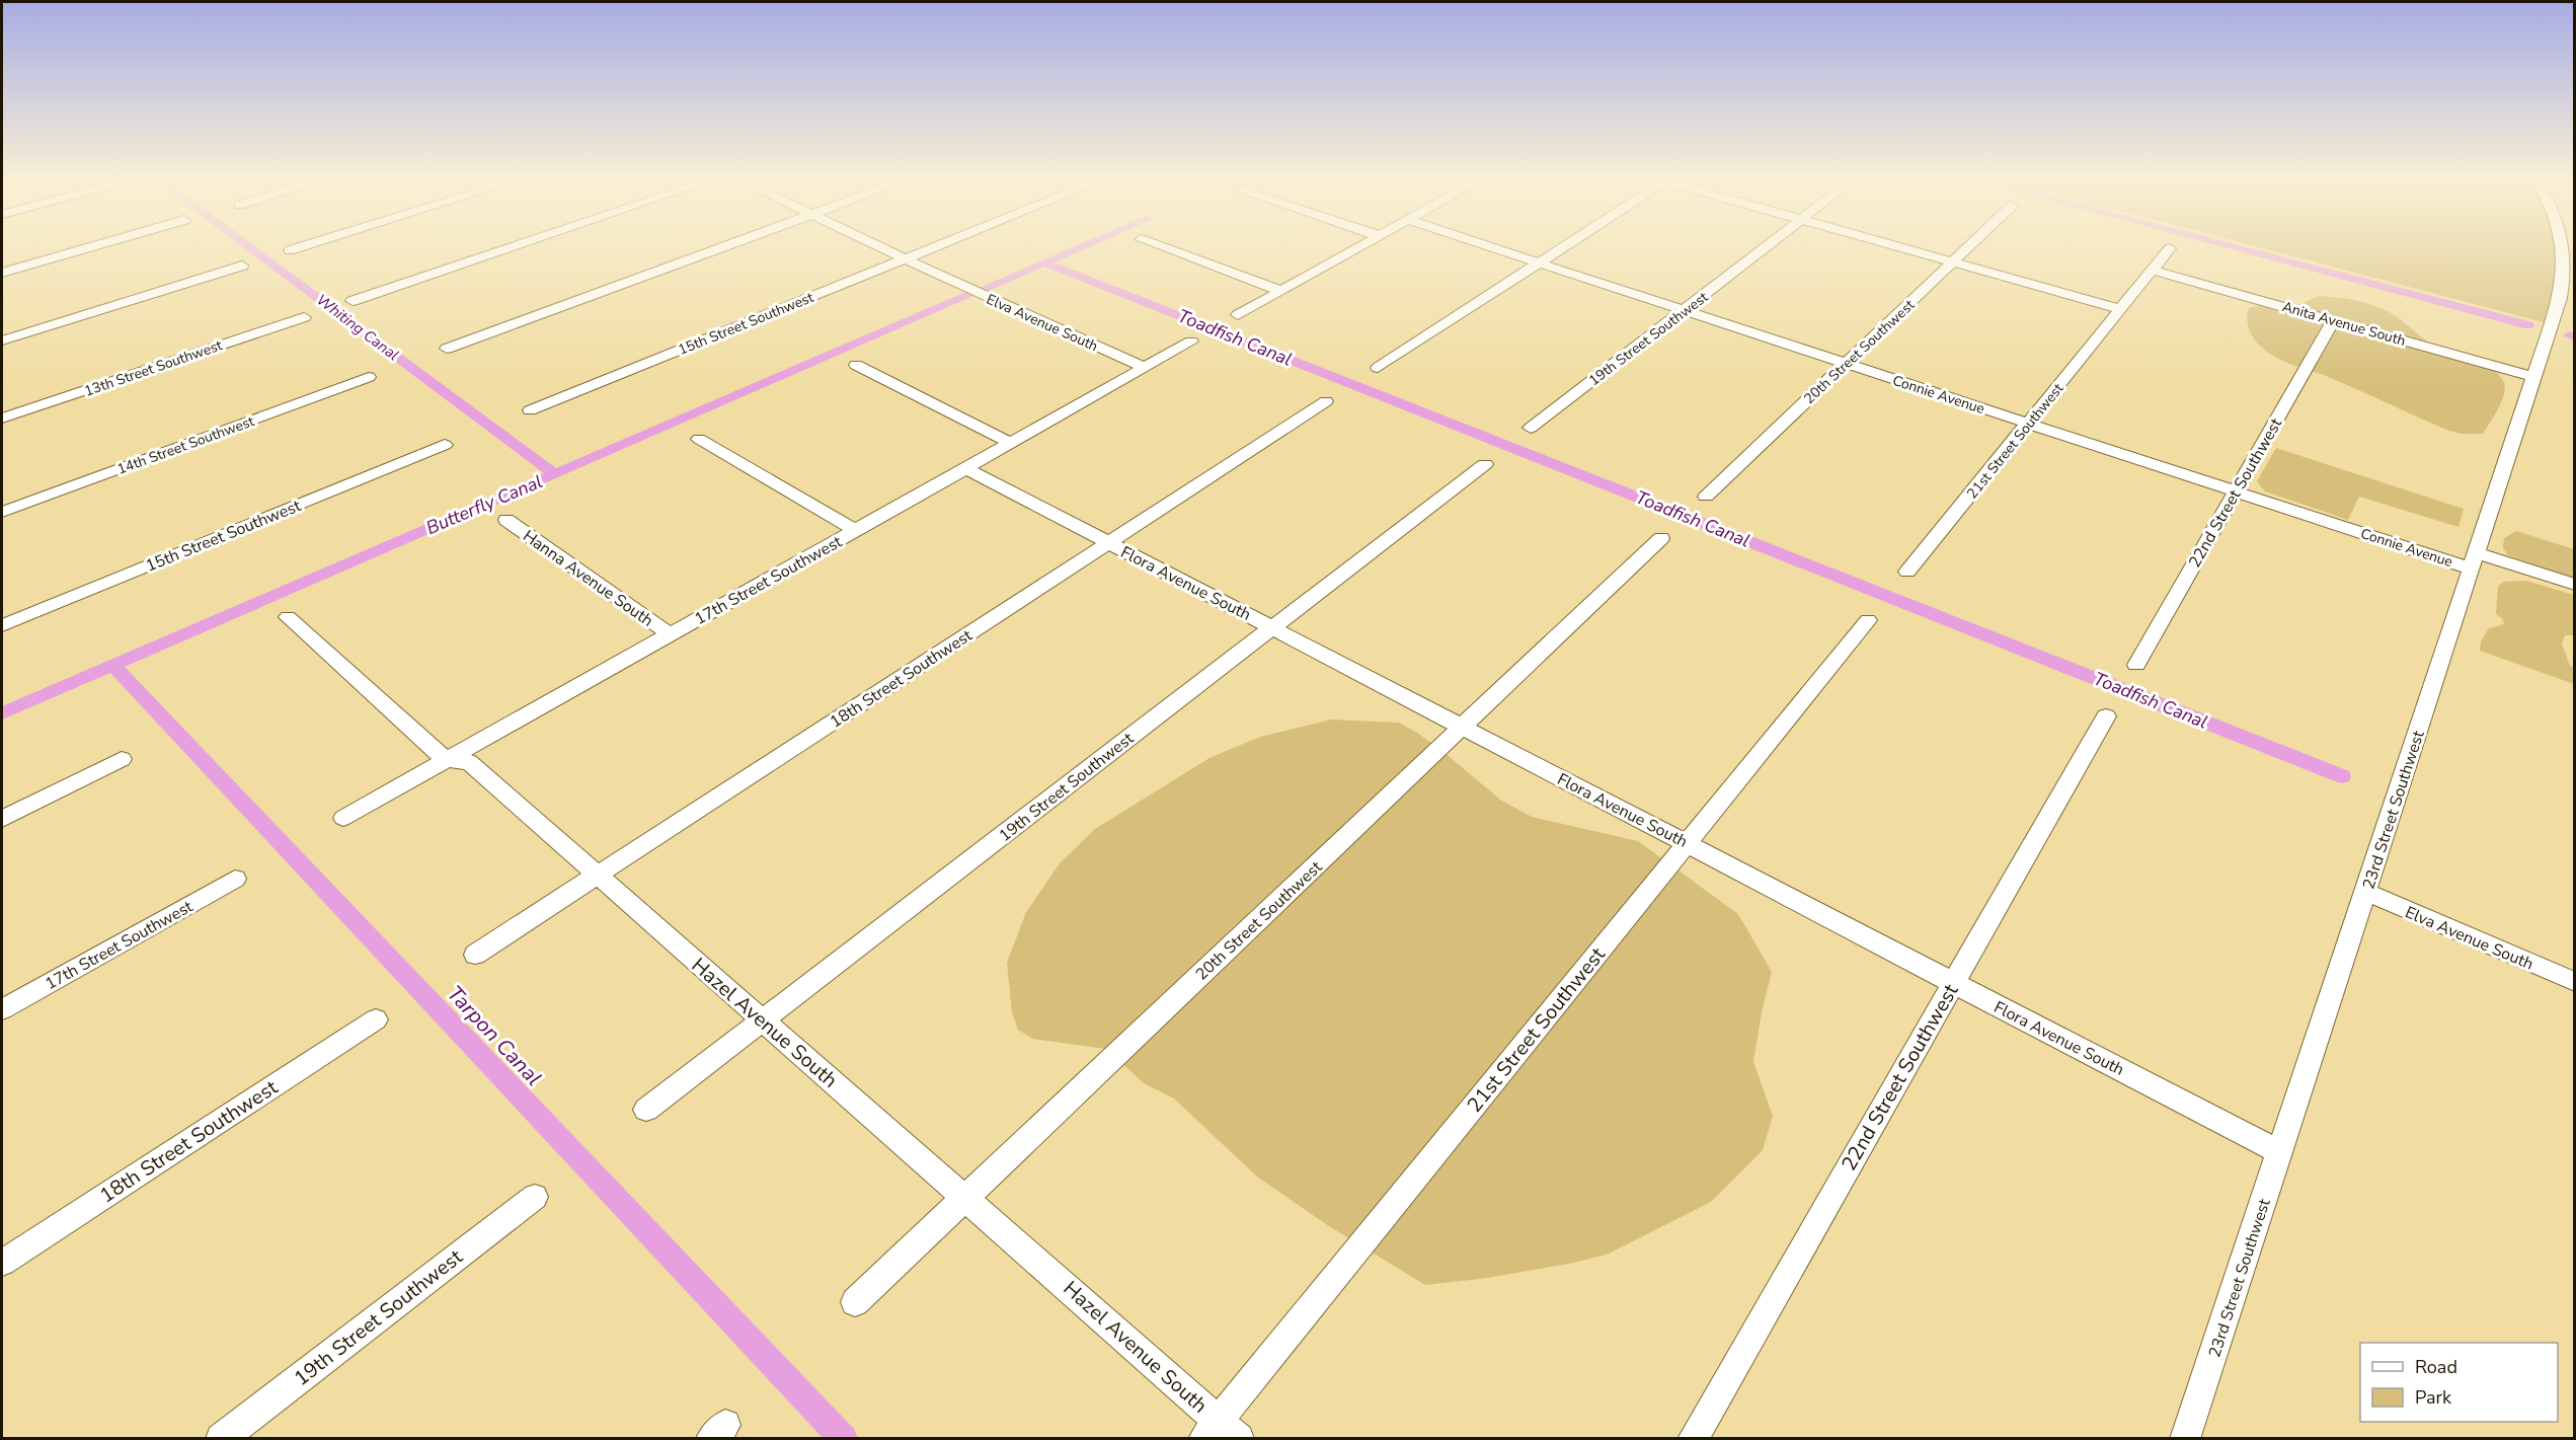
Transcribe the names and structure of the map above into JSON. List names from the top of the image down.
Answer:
{
  "streets": {
    "street": [
      "Elva Avenue South",
      "15th Street Southwest",
      "Anita Avenue South",
      "19th Street Southwest",
      "20th Street Southwest",
      "13th Street Southwest",
      "Connie Avenue",
      "21st Street Southwest",
      "14th Street Southwest",
      "22nd Street Southwest",
      "Hanna Avenue South",
      "17th Street Southwest",
      "Flora Avenue South",
      "18th Street Southwest",
      "23rd Street Southwest",
      "Hazel Avenue South"
    ]
  },
  "crossings": [
    ["Elva Avenue South", "15th Street Southwest"],
    ["Elva Avenue South", "17th Street Southwest"],
    ["Elva Avenue South", "23rd Street Southwest"],
    ["Anita Avenue South", "21st Street Southwest"],
    ["Anita Avenue South", "22nd Street Southwest"],
    ["Anita Avenue South", "23rd Street Southwest"],
    ["19th Street Southwest", "Connie Avenue"],
    ["19th Street Southwest", "Flora Avenue South"],
    ["19th Street Southwest", "Hazel Avenue South"],
    ["20th Street Southwest", "Connie Avenue"],
    ["20th Street Southwest", "Flora Avenue South"],
    ["20th Street Southwest", "Hazel Avenue South"],
    ["Connie Avenue", "21st Street Southwest"],
    ["Connie Avenue", "22nd Street Southwest"],
    ["Connie Avenue", "23rd Street Southwest"],
    ["21st Street Southwest", "Flora Avenue South"],
    ["21st Street Southwest", "Hazel Avenue South"],
    ["22nd Street Southwest", "Flora Avenue South"],
    ["Hanna Avenue South", "17th Street Southwest"],
    ["17th Street Southwest", "Flora Avenue South"],
    ["17th Street Southwest", "Hazel Avenue South"],
    ["Flora Avenue South", "18th Street Southwest"],
    ["Flora Avenue South", "23rd Street Southwest"],
    ["18th Street Southwest", "Hazel Avenue South"]
  ],
  "water": [
    "Whiting Canal",
    "Toadfish Canal",
    "Butterfly Canal",
    "Tarpon Canal"
  ],
  "legend": ["Road", "Park"]
}
